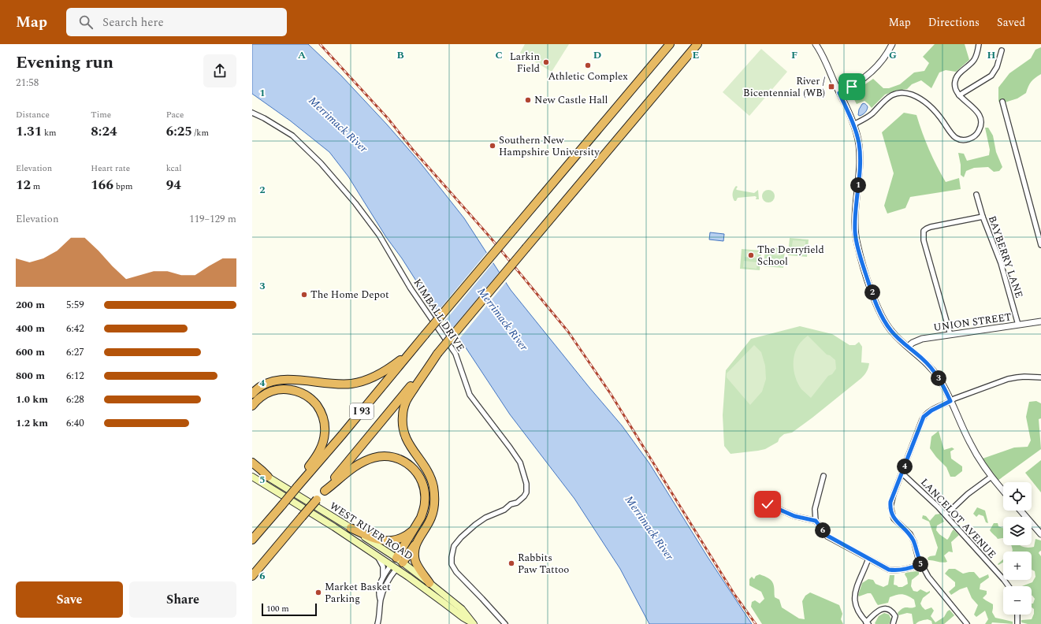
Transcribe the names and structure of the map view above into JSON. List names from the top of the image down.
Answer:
{
  "streets": {
    "highway": ["I 93"],
    "main road": ["WEST RIVER ROAD"],
    "street": [
      "BAYBERRY LANE",
      "KIMBALL DRIVE",
      "UNION STREET",
      "LANCELOT AVENUE"
    ]
  },
  "crossings": [
    ["BAYBERRY LANE", "UNION STREET"]
  ],
  "water": ["Merrimack River"],
  "places": {
    "other": [
      "Larkin Field",
      "Athletic Complex",
      "New Castle Hall",
      "Southern New Hampshire University",
      "The Derryfield School",
      "The Home Depot",
      "Rabbits Paw Tattoo",
      "Market Basket Parking"
    ],
    "transit": ["River / Bicentennial (WB)"]
  },
  "scale_bar": "100 m",
  "page": {
    "header": "Map",
    "search": "Search here",
    "nav": ["Map", "Directions", "Saved"],
    "heading": ["Evening run", "21:58"],
    "stats": [
      ["Distance", "1.31 km"],
      ["Time", "8:24"],
      ["Pace", "6:25 /km"],
      ["Elevation", "12 m"],
      ["Heart rate", "166 bpm"],
      ["kcal", "94"]
    ],
    "pins": [
      "1",
      "2",
      "3",
      "4",
      "6",
      "5"
    ],
    "chart": ["Elevation", "119–129 m"],
    "list": [
      {
        "name": "200 m",
        "note": "5:59"
      },
      {
        "name": "400 m",
        "note": "6:42"
      },
      {
        "name": "600 m",
        "note": "6:27"
      },
      {
        "name": "800 m",
        "note": "6:12"
      },
      {
        "name": "1.0 km",
        "note": "6:28"
      },
      {
        "name": "1.2 km",
        "note": "6:40"
      }
    ],
    "map_buttons": ["+", "−"],
    "buttons": ["Save", "Share"],
    "scale": "100 m"
  },
  "grid": {
    "columns": [
      "A",
      "B",
      "C",
      "D",
      "E",
      "F",
      "G",
      "H"
    ],
    "rows": [
      "1",
      "2",
      "3",
      "4",
      "5",
      "6"
    ]
  }
}
